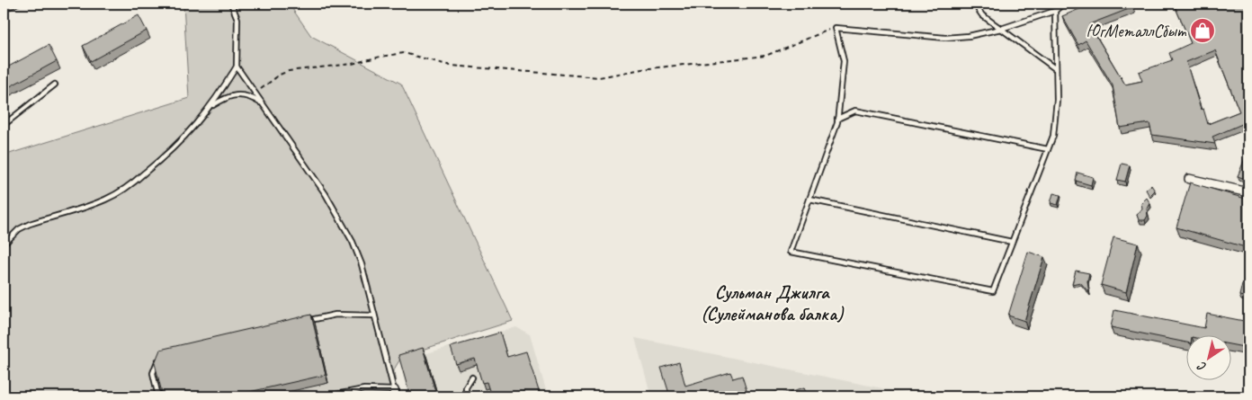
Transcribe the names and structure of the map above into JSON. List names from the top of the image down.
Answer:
{
  "districts": ["Сульман Джилга (Сулейманова балка)"],
  "places": {
    "shop": ["ЮгМеталлСбыт"]
  },
  "north": "bottom left"
}
